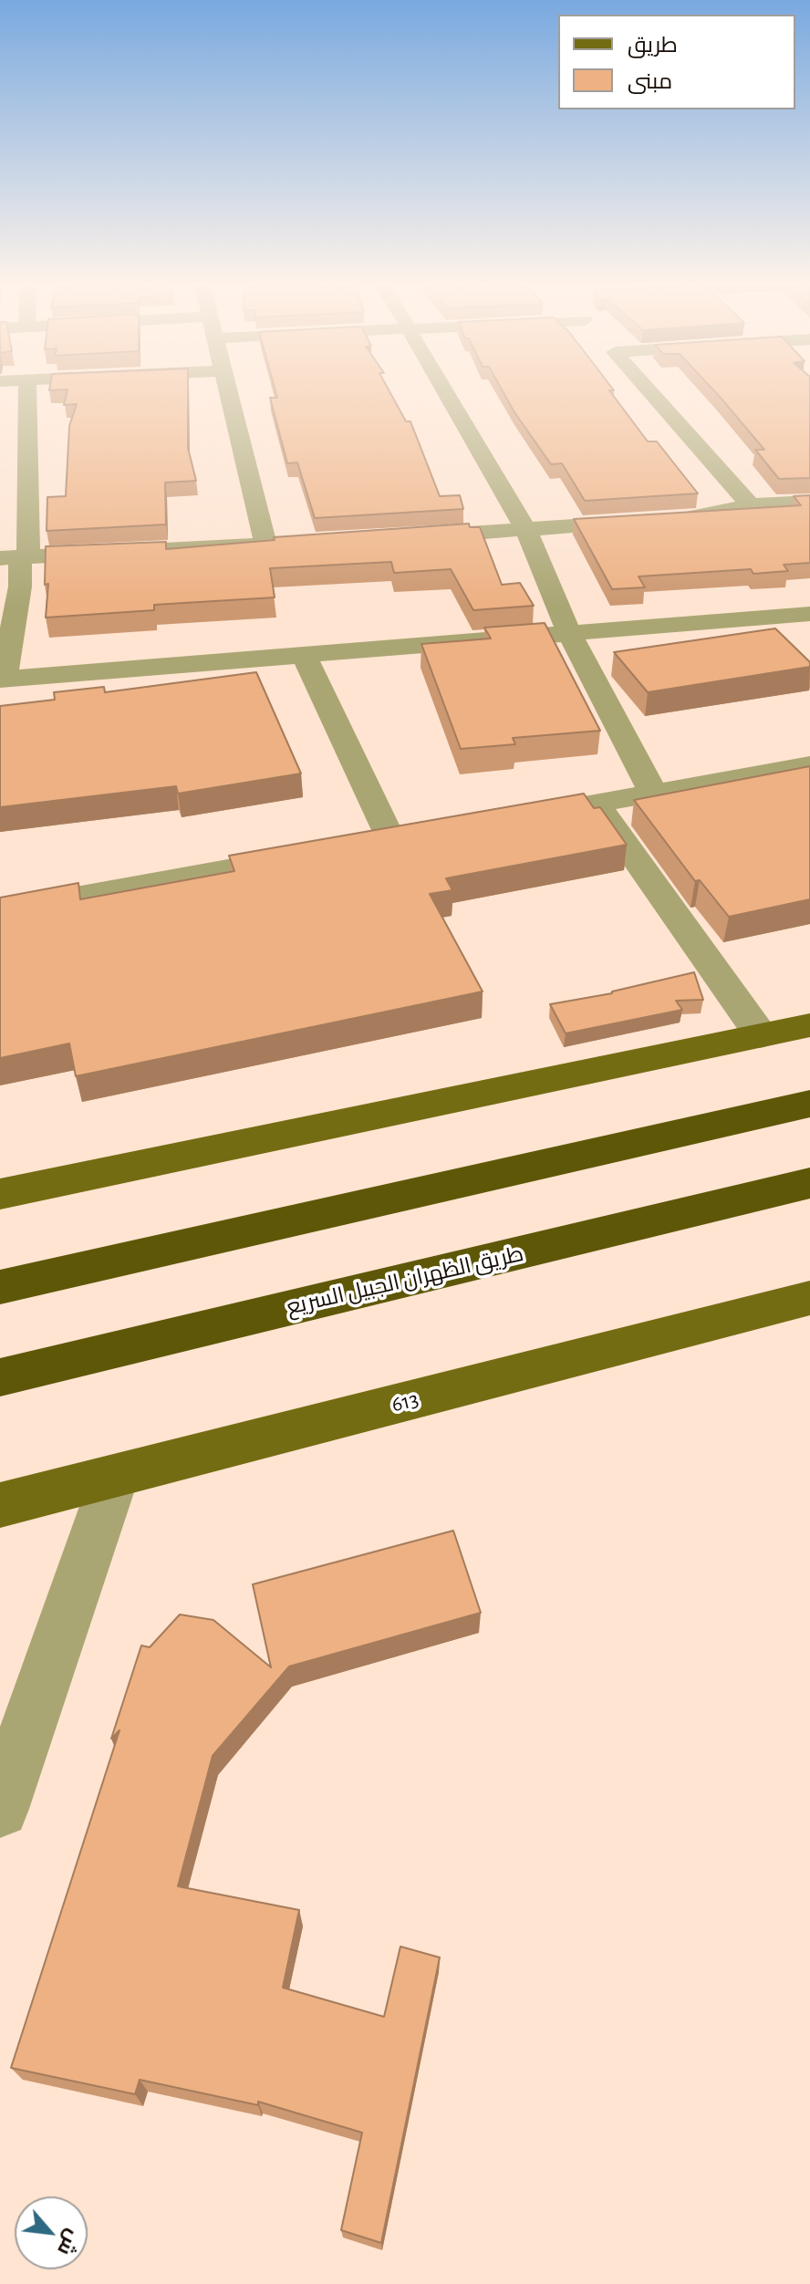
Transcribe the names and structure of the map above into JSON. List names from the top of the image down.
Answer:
{
  "streets": {
    "highway": ["طريق الظهران الجبيل السريع"],
    "main road": ["613"]
  },
  "legend": ["طريق", "مبنى"],
  "north": "bottom right"
}
